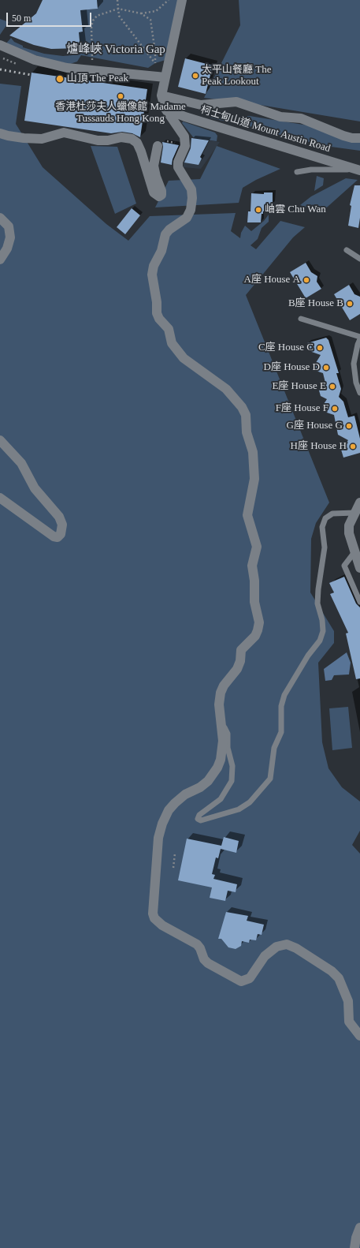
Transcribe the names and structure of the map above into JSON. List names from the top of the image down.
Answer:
{
  "streets": {
    "street": ["柯士甸山道 Mount Austin Road"]
  },
  "districts": ["爐峰峽 Victoria Gap"],
  "places": [
    "太平山餐廳 The Peak Lookout",
    "山頂 The Peak",
    "香港杜莎夫人蠟像館 Madame Tussauds Hong Kong",
    "岫雲 Chu Wan",
    "A座 House A",
    "B座 House B",
    "C座 House C",
    "D座 House D",
    "E座 House E",
    "F座 House F",
    "G座 House G",
    "H座 House H"
  ],
  "scale_bar": "50 m"
}
